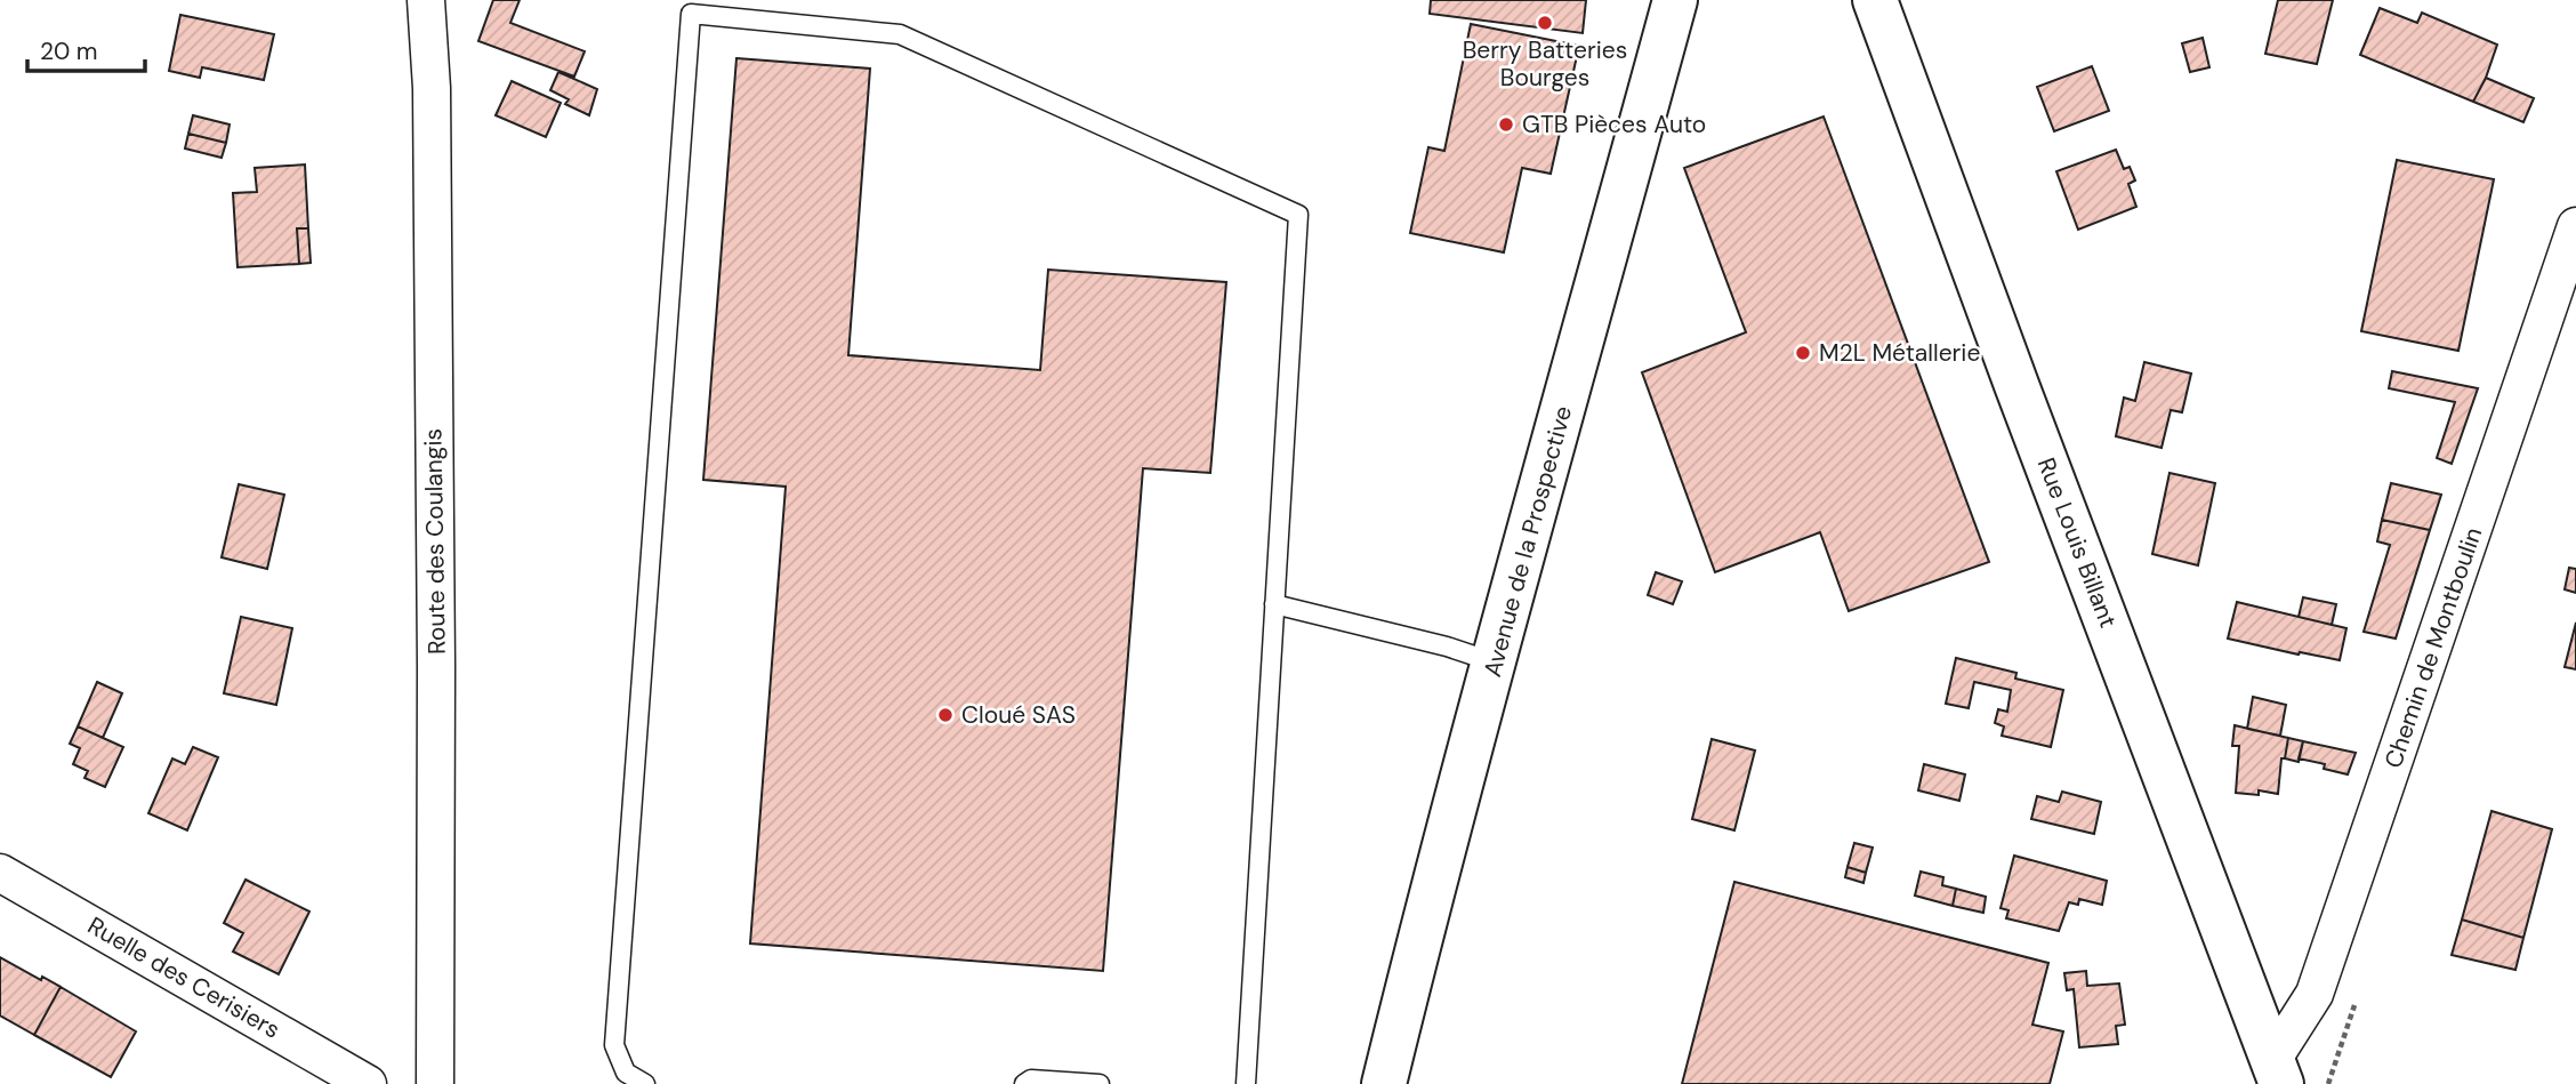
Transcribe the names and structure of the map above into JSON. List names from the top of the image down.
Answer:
{
  "streets": {
    "main road": ["Avenue de la Prospective", "Rue Louis Billant"],
    "street": ["Route des Coulangis", "Chemin de Montboulin", "Ruelle des Cerisiers"]
  },
  "crossings": [
    ["Rue Louis Billant", "Chemin de Montboulin"]
  ],
  "places": [
    "Berry Batteries Bourges",
    "GTB Pièces Auto",
    "M2L Métallerie",
    "Cloué SAS"
  ],
  "scale_bar": "20 m"
}
